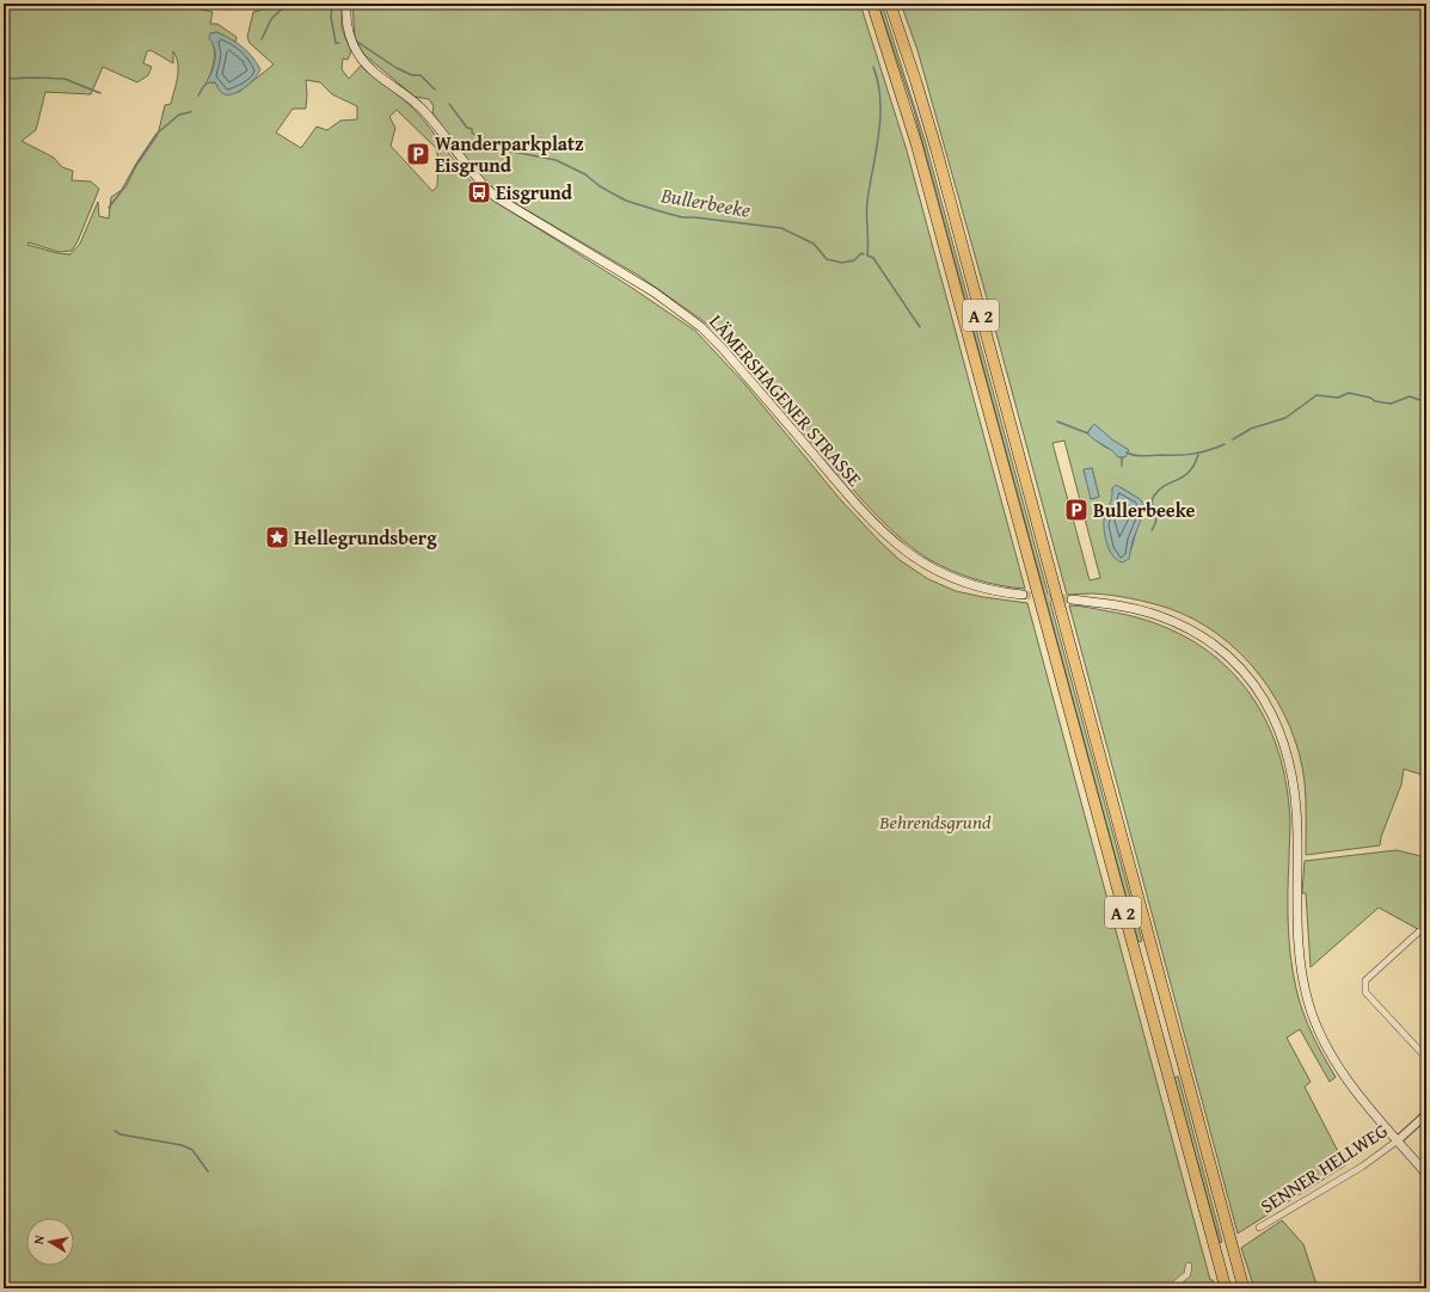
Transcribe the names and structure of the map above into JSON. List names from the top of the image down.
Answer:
{
  "streets": {
    "highway": ["A 2"],
    "main road": ["LÄMERSHAGENER STRASSE"],
    "street": ["SENNER HELLWEG"]
  },
  "water": ["Bullerbeeke"],
  "parks": ["Behrendsgrund"],
  "places": {
    "parking": ["Wanderparkplatz Eisgrund", "Bullerbeeke"],
    "bus stop": ["Eisgrund"],
    "place": ["Hellegrundsberg"]
  },
  "north": "left"
}
